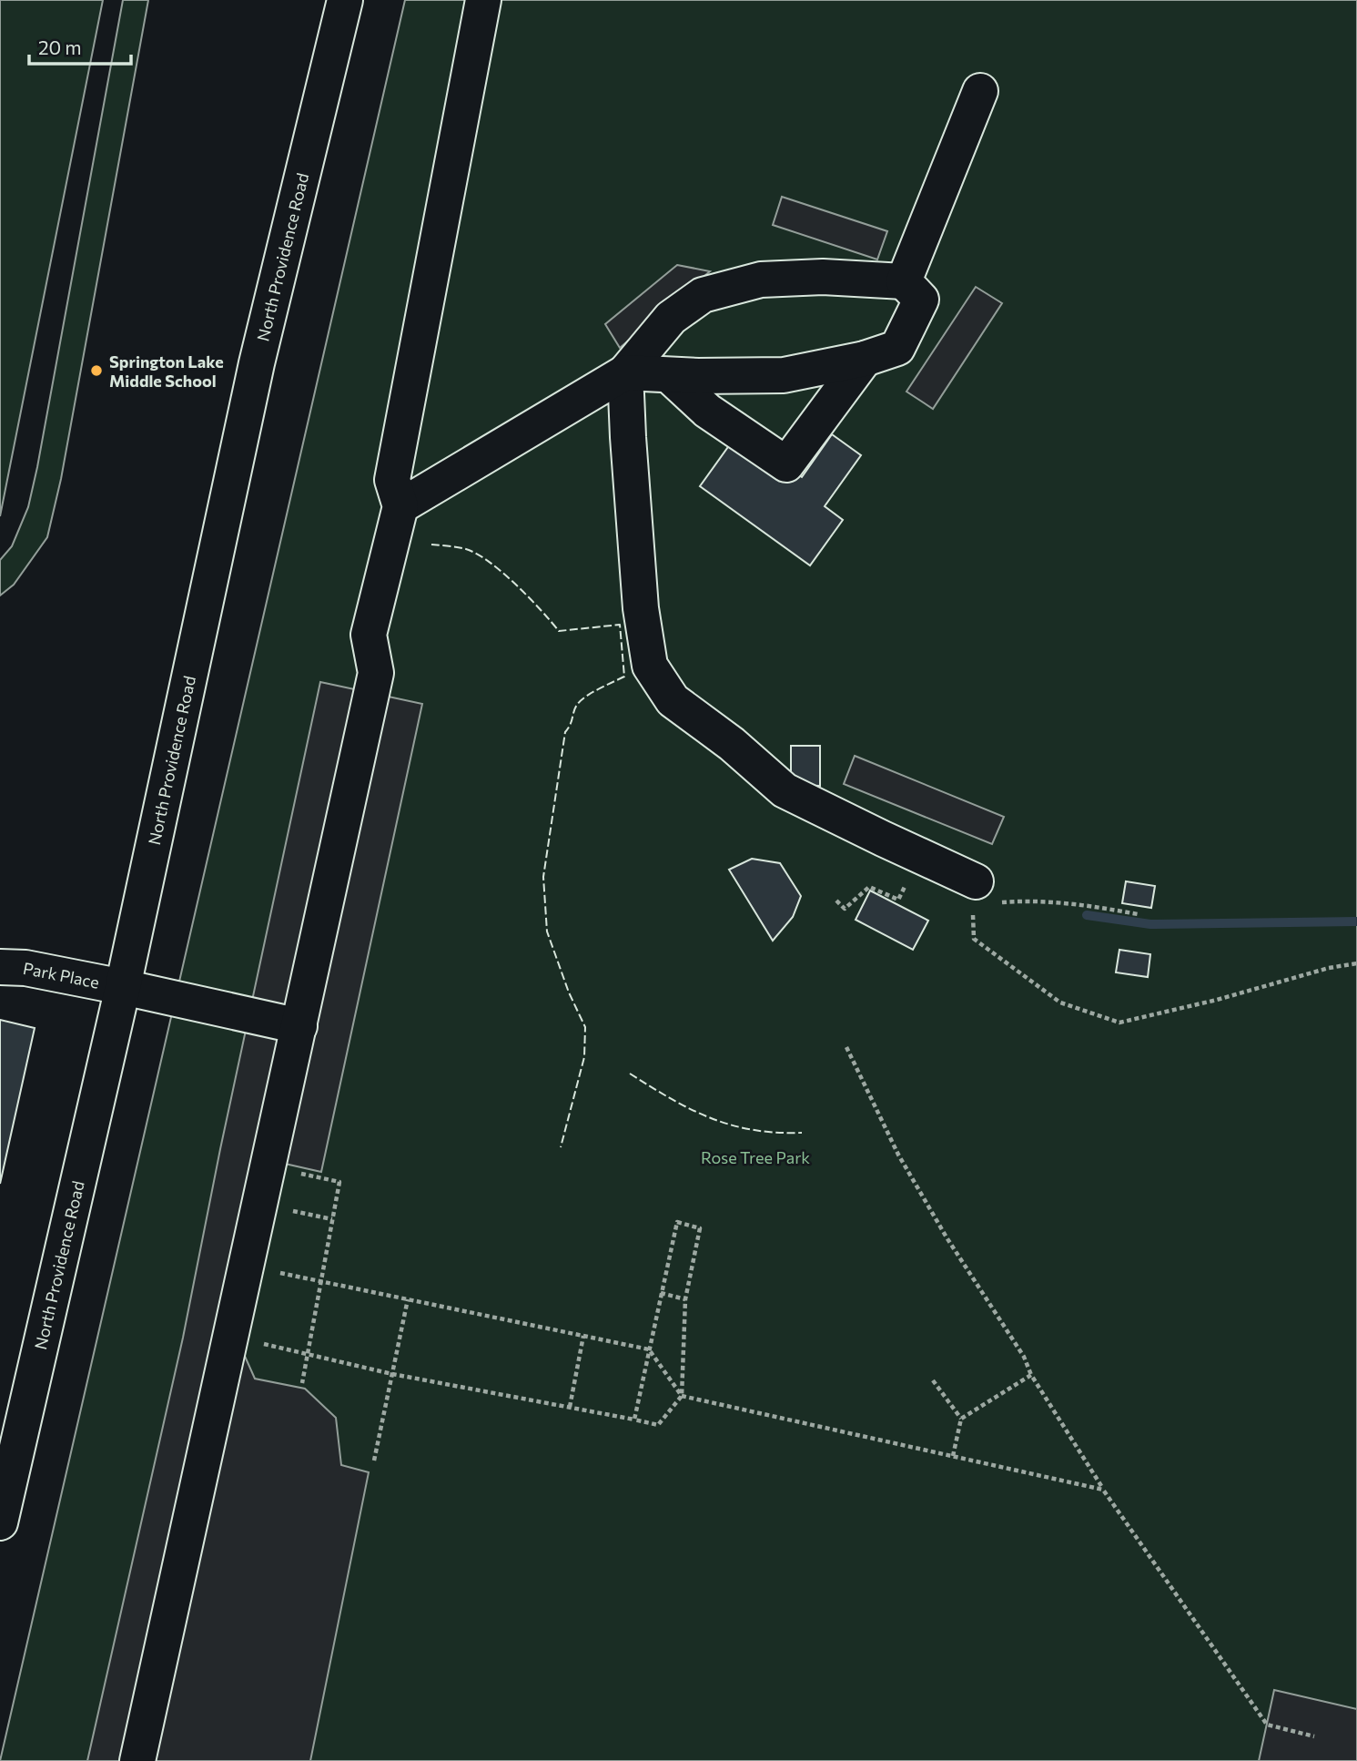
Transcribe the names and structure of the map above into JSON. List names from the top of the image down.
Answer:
{
  "streets": {
    "main road": ["North Providence Road", "Park Place"]
  },
  "crossings": [
    ["North Providence Road", "Park Place"]
  ],
  "parks": ["Rose Tree Park"],
  "places": ["Springton Lake Middle School"],
  "scale_bar": "20 m"
}
